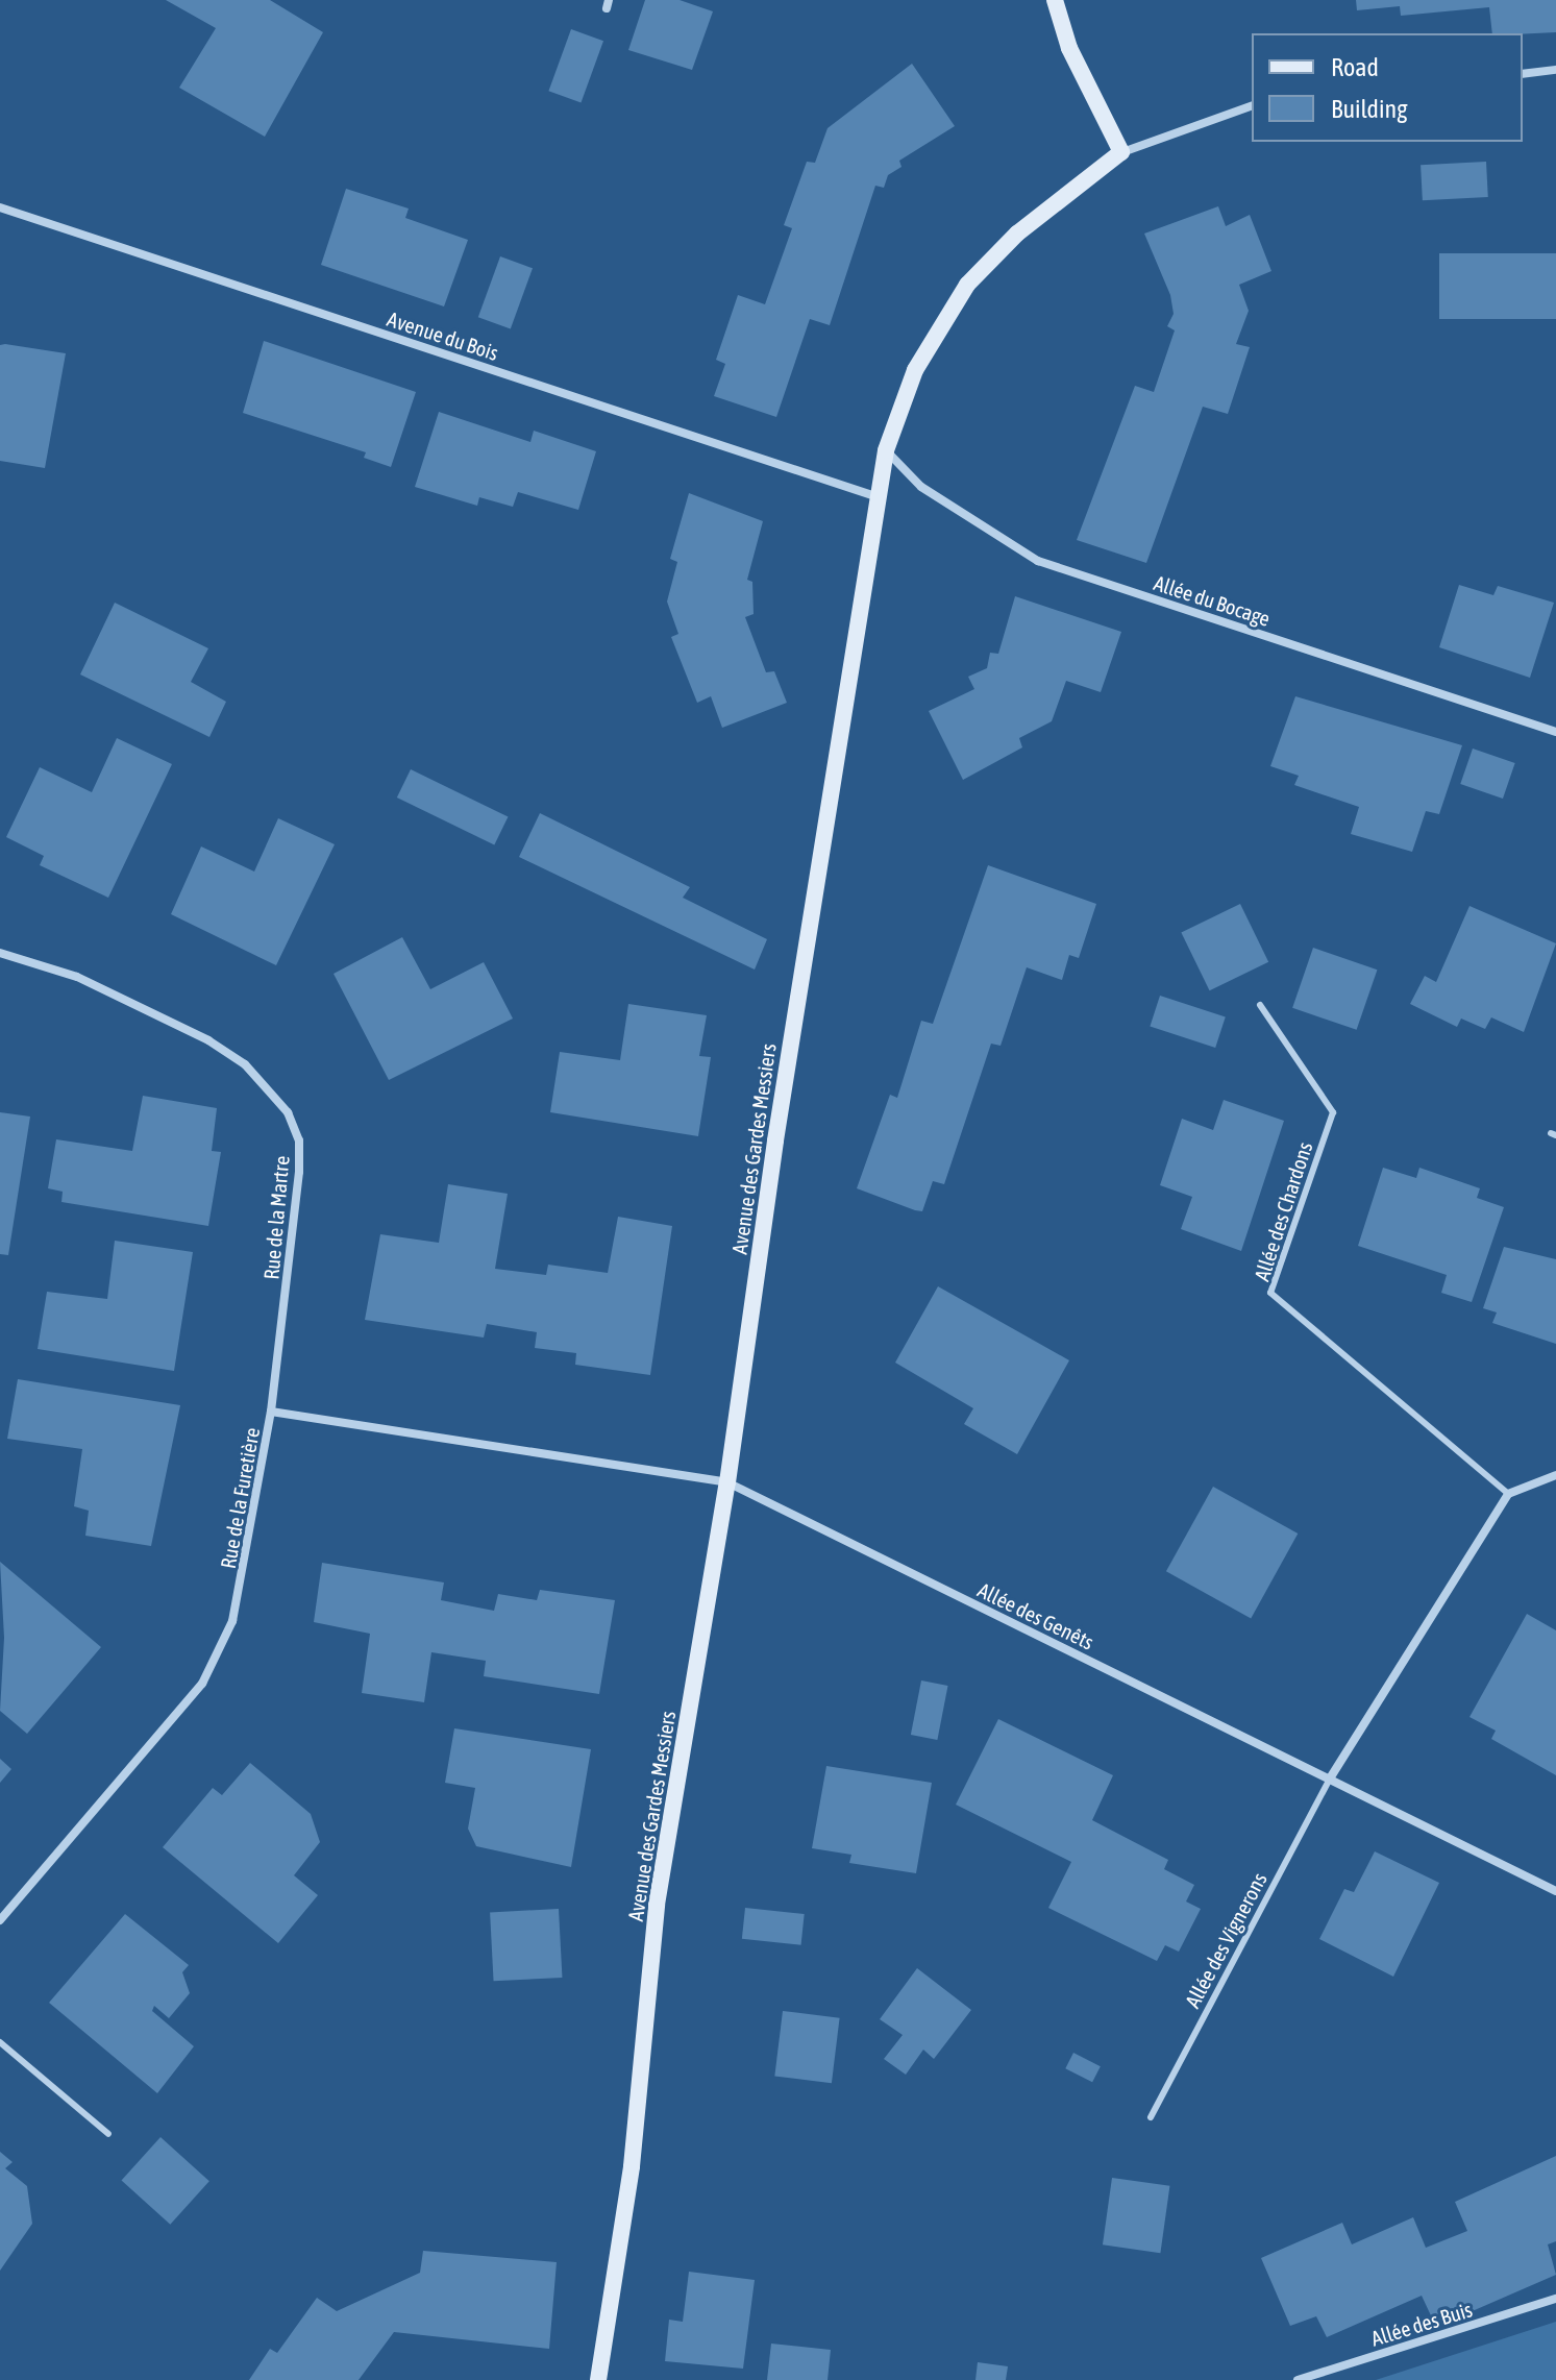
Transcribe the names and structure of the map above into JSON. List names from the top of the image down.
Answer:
{
  "streets": {
    "street": [
      "Avenue du Bois",
      "Allée du Bocage",
      "Avenue des Gardes Messiers",
      "Rue de la Martre",
      "Rue de la Furetière",
      "Allée des Genêts",
      "Allée des Buis"
    ],
    "lane": ["Allée des Chardons", "Allée des Vignerons"]
  },
  "crossings": [
    ["Avenue du Bois", "Avenue des Gardes Messiers"],
    ["Allée du Bocage", "Avenue des Gardes Messiers"],
    ["Avenue des Gardes Messiers", "Rue de la Furetière"],
    ["Avenue des Gardes Messiers", "Allée des Genêts"],
    ["Rue de la Martre", "Rue de la Furetière"],
    ["Rue de la Furetière", "Allée des Genêts"],
    ["Allée des Genêts", "Allée des Vignerons"]
  ],
  "legend": ["Road", "Building"]
}
